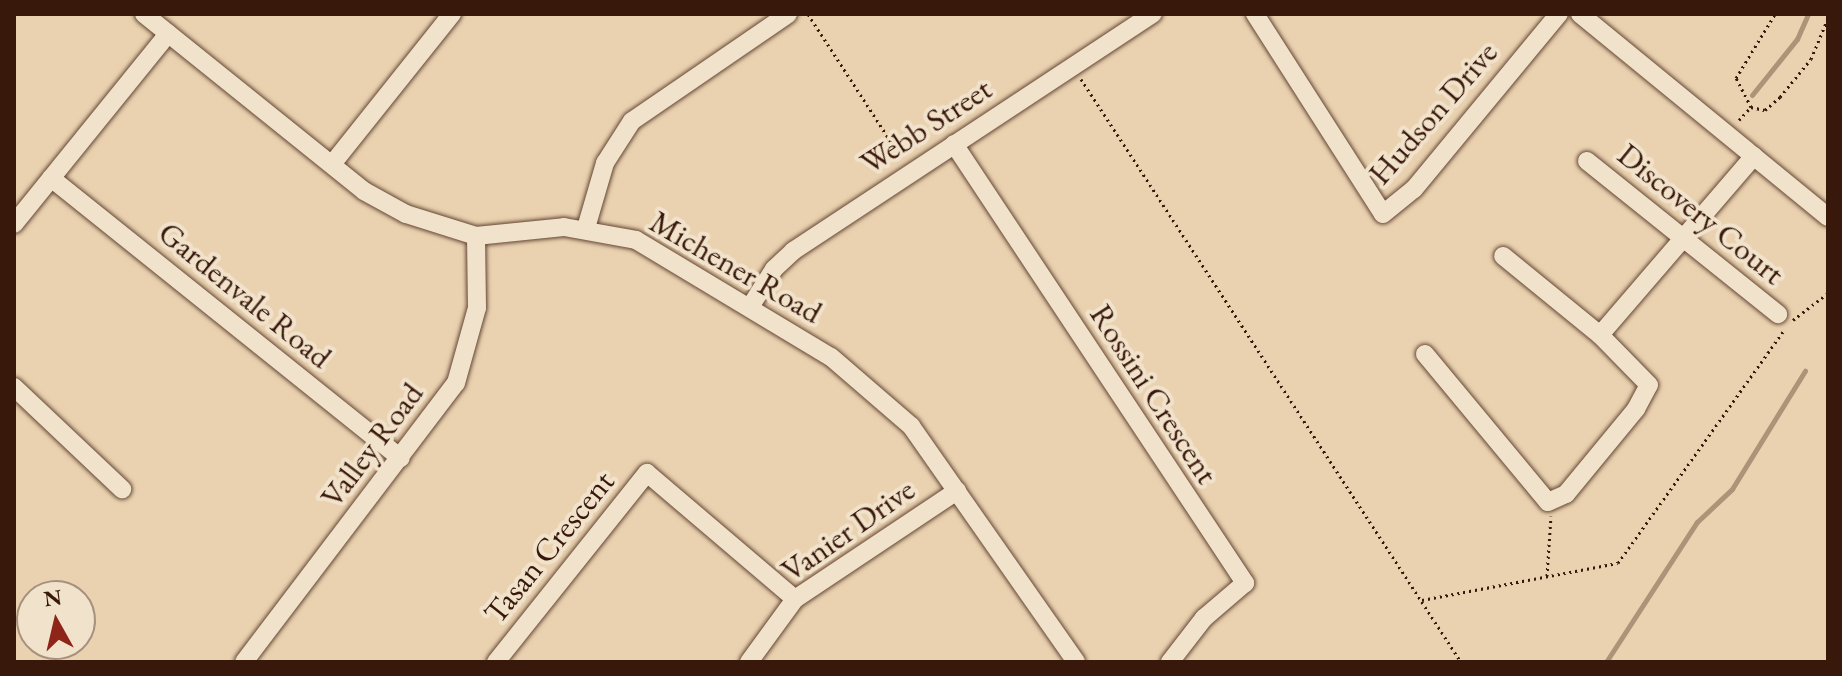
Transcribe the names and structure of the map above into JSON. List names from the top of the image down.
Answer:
{
  "streets": {
    "street": [
      "Hudson Drive",
      "Webb Street",
      "Discovery Court",
      "Michener Road",
      "Gardenvale Road",
      "Rossini Crescent",
      "Valley Road",
      "Vanier Drive",
      "Tasan Crescent"
    ]
  },
  "crossings": [
    ["Webb Street", "Michener Road"],
    ["Webb Street", "Rossini Crescent"],
    ["Michener Road", "Valley Road"],
    ["Michener Road", "Vanier Drive"],
    ["Gardenvale Road", "Valley Road"],
    ["Vanier Drive", "Tasan Crescent"]
  ],
  "north": "top"
}
